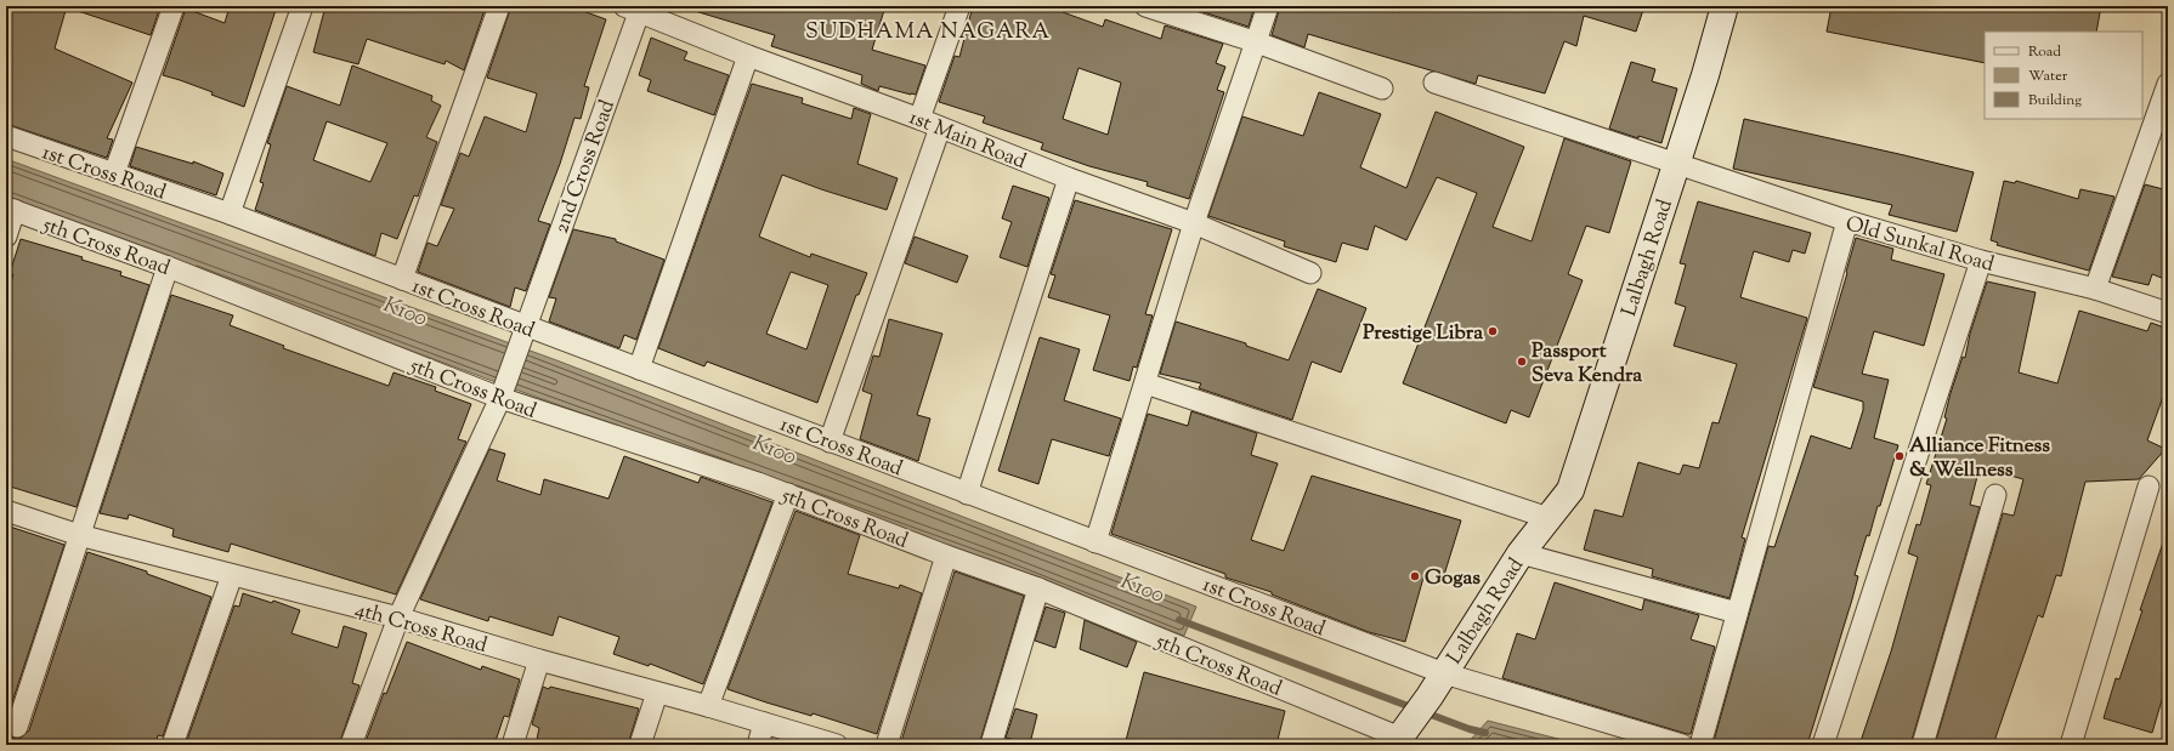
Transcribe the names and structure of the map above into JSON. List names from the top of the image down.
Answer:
{
  "streets": {
    "main road": ["Lalbagh Road"],
    "street": [
      "1st Main Road",
      "2nd Cross Road",
      "1st Cross Road",
      "Old Sunkal Road",
      "5th Cross Road",
      "4th Cross Road"
    ]
  },
  "crossings": [
    ["1st Main Road", "2nd Cross Road"],
    ["2nd Cross Road", "1st Cross Road"],
    ["2nd Cross Road", "5th Cross Road"],
    ["2nd Cross Road", "4th Cross Road"],
    ["1st Cross Road", "Lalbagh Road"],
    ["Old Sunkal Road", "Lalbagh Road"],
    ["5th Cross Road", "Lalbagh Road"]
  ],
  "districts": ["SUDHAMA NAGARA"],
  "water": ["K100"],
  "places": [
    "Prestige Libra",
    "Passport Seva Kendra",
    "Alliance Fitness & Wellness",
    "Gogas"
  ],
  "legend": ["Road", "Water", "Building"]
}
